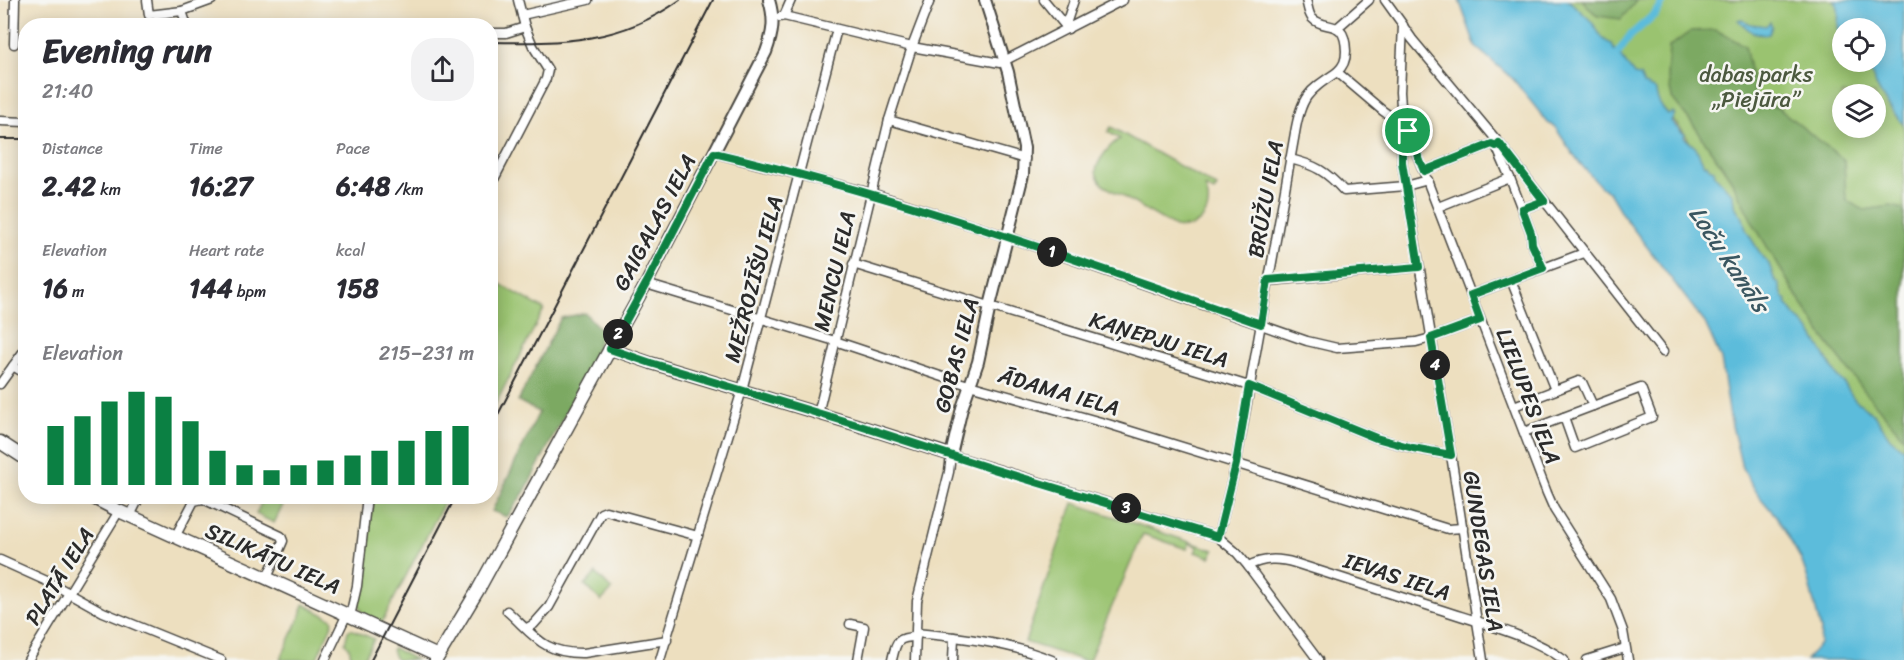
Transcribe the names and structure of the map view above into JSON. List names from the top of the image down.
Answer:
{
  "streets": {
    "main road": ["GAIGALAS IELA", "SILIKĀTU IELA"],
    "street": [
      "BRŪŽU IELA",
      "MENCU IELA",
      "MEŽROZĪŠU IELA",
      "KAŅEPJU IELA",
      "GOBAS IELA",
      "ĀDAMA IELA",
      "LIELUPES IELA",
      "GUNDEGAS IELA",
      "PLATĀ IELA",
      "IEVAS IELA"
    ]
  },
  "crossings": [
    ["BRŪŽU IELA", "KAŅEPJU IELA"],
    ["BRŪŽU IELA", "ĀDAMA IELA"],
    ["GAIGALAS IELA", "ĀDAMA IELA"],
    ["GAIGALAS IELA", "SILIKĀTU IELA"],
    ["MENCU IELA", "KAŅEPJU IELA"],
    ["MENCU IELA", "ĀDAMA IELA"],
    ["MEŽROZĪŠU IELA", "ĀDAMA IELA"],
    ["KAŅEPJU IELA", "GOBAS IELA"],
    ["KAŅEPJU IELA", "GUNDEGAS IELA"],
    ["GOBAS IELA", "ĀDAMA IELA"],
    ["ĀDAMA IELA", "GUNDEGAS IELA"],
    ["LIELUPES IELA", "GUNDEGAS IELA"],
    ["GUNDEGAS IELA", "IEVAS IELA"],
    ["SILIKĀTU IELA", "PLATĀ IELA"]
  ],
  "water": ["Loču kanāls"],
  "parks": ["dabas parks „Piejūra”"],
  "page": {
    "heading": ["Evening run", "21:40"],
    "stats": [
      ["Distance", "2.42 km"],
      ["Time", "16:27"],
      ["Pace", "6:48 /km"],
      ["Elevation", "16 m"],
      ["Heart rate", "144 bpm"],
      ["kcal", "158"]
    ],
    "pins": [
      "1",
      "2",
      "4",
      "3"
    ],
    "chart": ["Elevation", "215–231 m"]
  }
}
